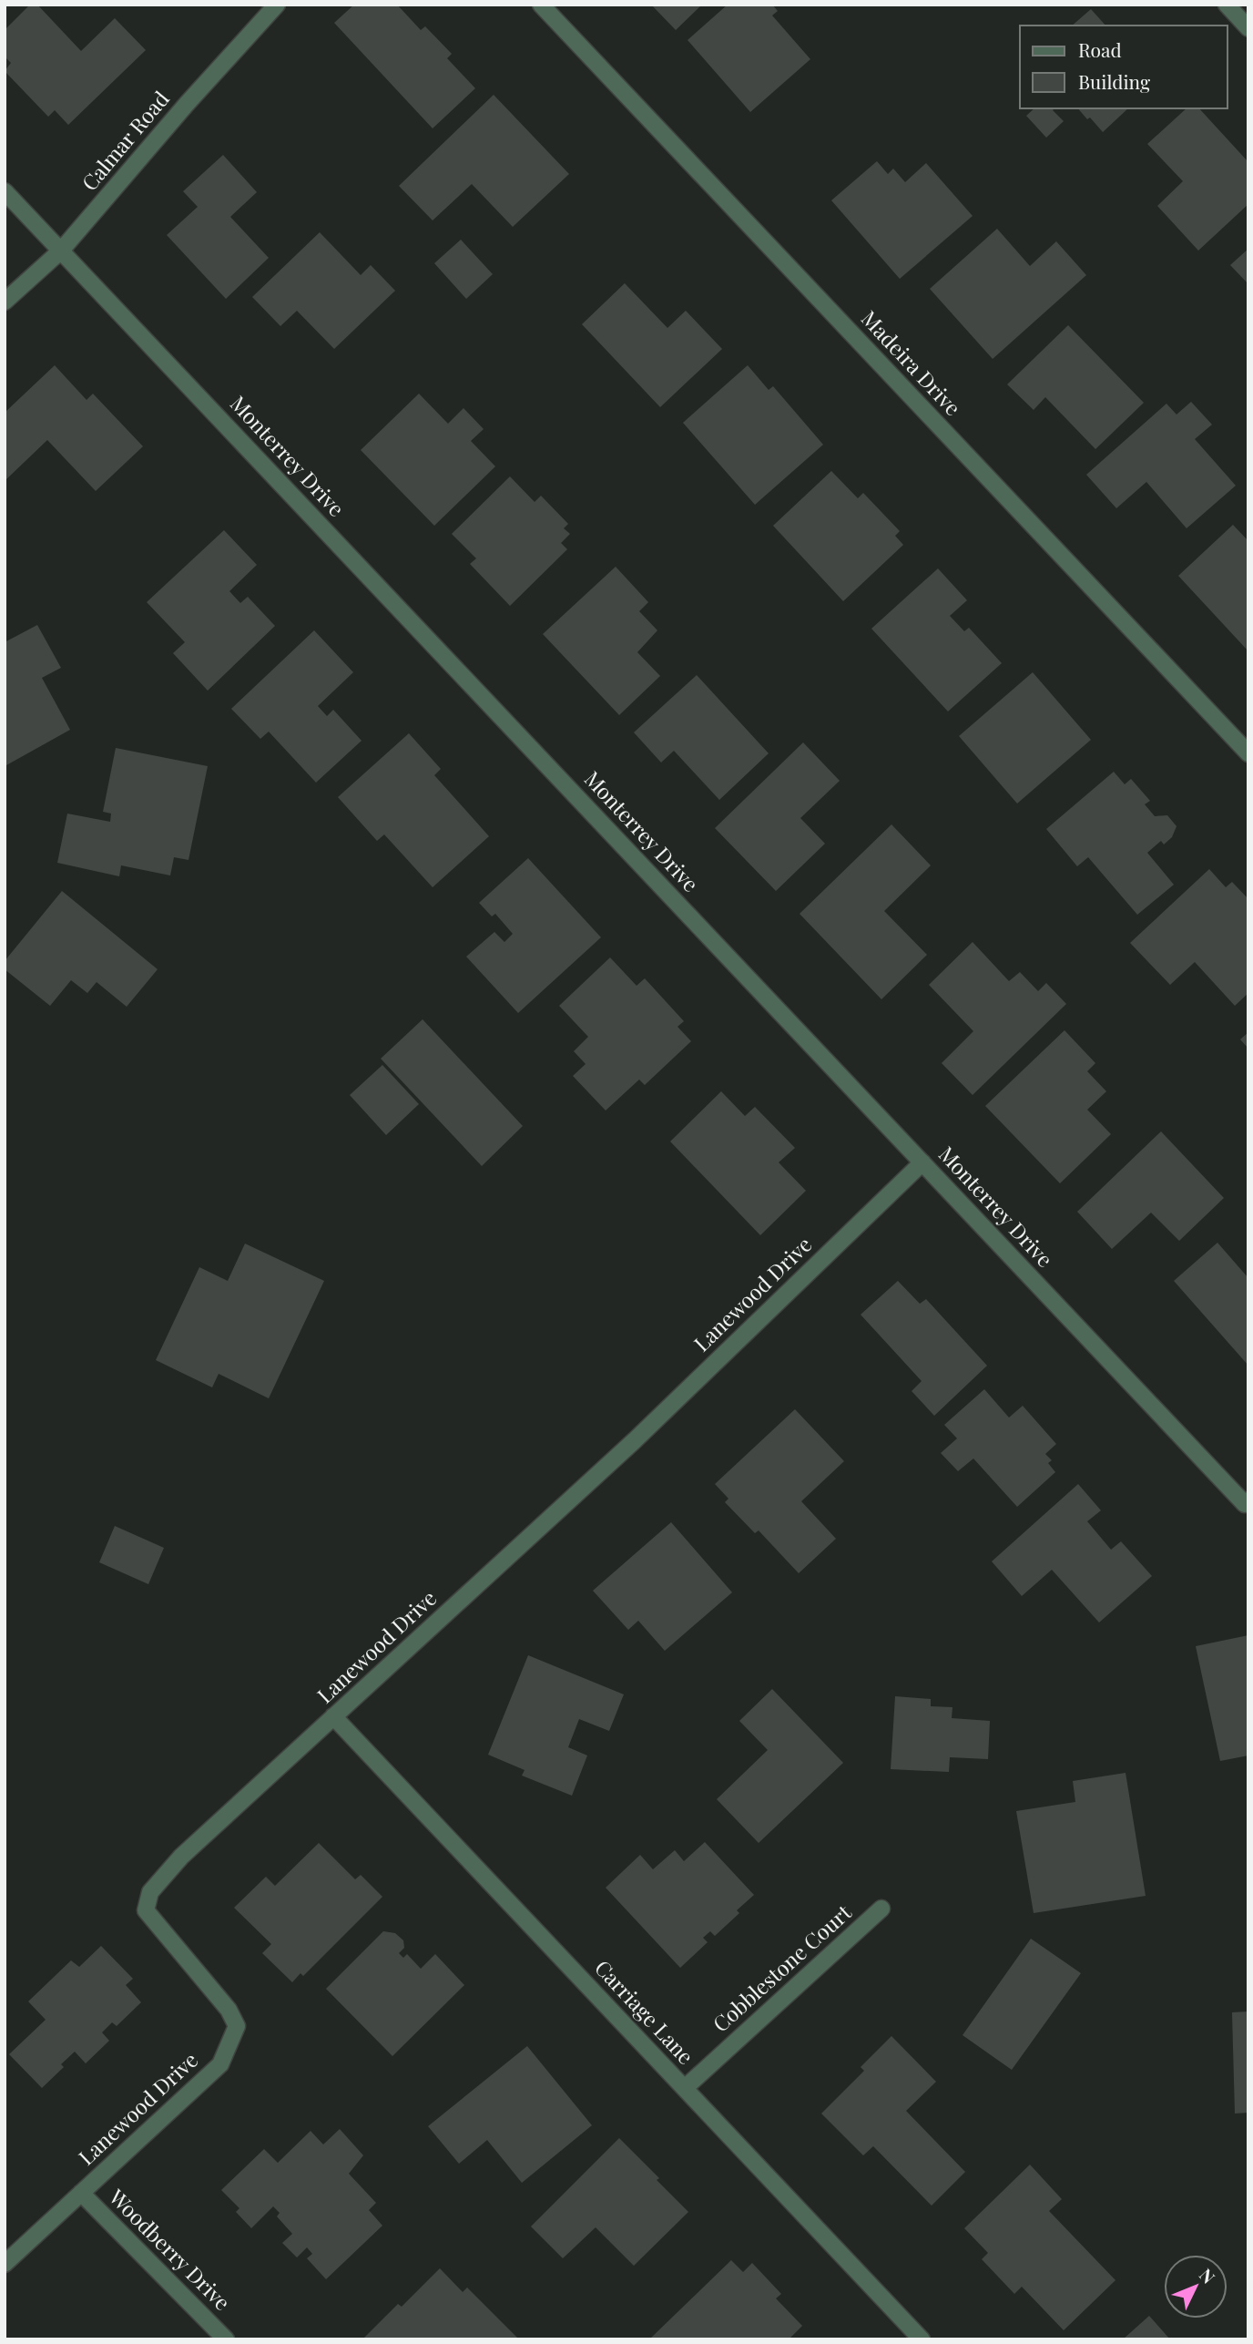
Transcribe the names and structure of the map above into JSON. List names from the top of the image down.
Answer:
{
  "streets": {
    "street": [
      "Calmar Road",
      "Madeira Drive",
      "Monterrey Drive",
      "Lanewood Drive",
      "Cobblestone Court",
      "Carriage Lane",
      "Woodberry Drive"
    ]
  },
  "crossings": [
    ["Calmar Road", "Monterrey Drive"],
    ["Monterrey Drive", "Lanewood Drive"],
    ["Lanewood Drive", "Carriage Lane"],
    ["Lanewood Drive", "Woodberry Drive"],
    ["Cobblestone Court", "Carriage Lane"]
  ],
  "legend": ["Road", "Building"],
  "north": "top right"
}
